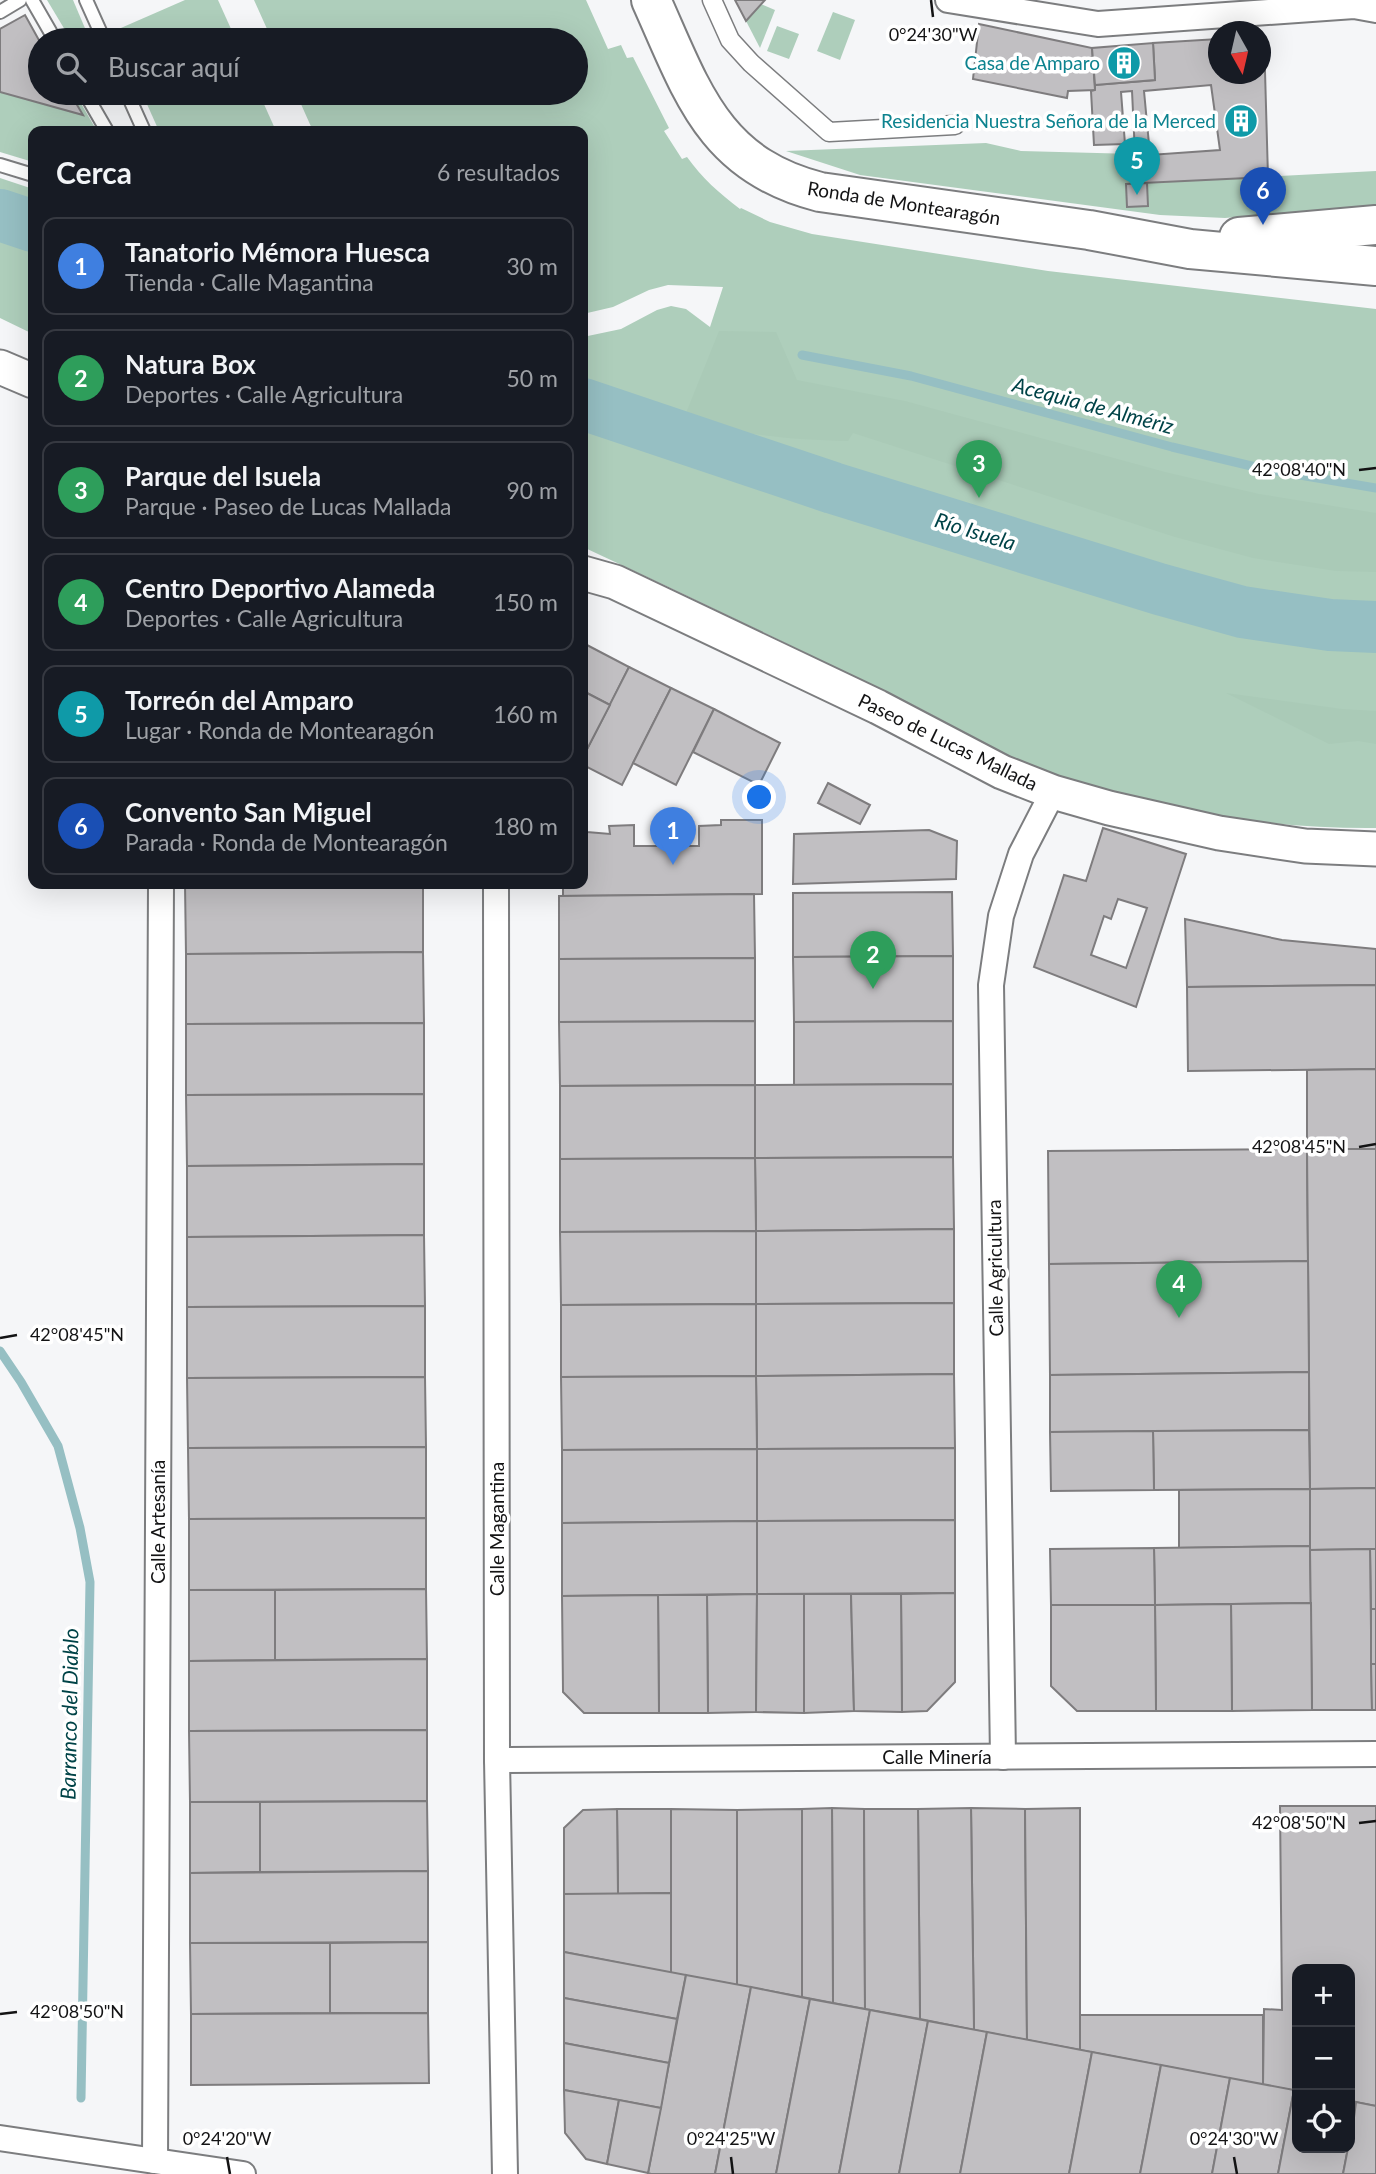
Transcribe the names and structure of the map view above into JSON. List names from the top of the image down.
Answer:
{
  "streets": {
    "main road": ["Ronda de Montearagón", "Paseo de Lucas Mallada"],
    "street": [
      "Calle Agricultura",
      "Calle Artesanía",
      "Calle Magantina",
      "Calle Minería"
    ]
  },
  "crossings": [
    ["Paseo de Lucas Mallada", "Calle Agricultura"],
    ["Calle Agricultura", "Calle Minería"],
    ["Calle Magantina", "Calle Minería"]
  ],
  "water": ["Acequia de Almériz", "Río Isuela", "Barranco del Diablo"],
  "places": {
    "building": ["Casa de Amparo", "Residencia Nuestra Señora de la Merced"]
  },
  "north": "bottom",
  "page": {
    "search": "Buscar aquí",
    "heading": ["Cerca", "6 resultados"],
    "pins": [
      "5",
      "6",
      "3",
      "1",
      "2",
      "4"
    ],
    "list": [
      {
        "mark": "1",
        "name": "Tanatorio Mémora Huesca",
        "note": "Tienda · Calle Magantina",
        "value": "30 m"
      },
      {
        "mark": "2",
        "name": "Natura Box",
        "note": "Deportes · Calle Agricultura",
        "value": "50 m"
      },
      {
        "mark": "3",
        "name": "Parque del Isuela",
        "note": "Parque · Paseo de Lucas Mallada",
        "value": "90 m"
      },
      {
        "mark": "4",
        "name": "Centro Deportivo Alameda",
        "note": "Deportes · Calle Agricultura",
        "value": "150 m"
      },
      {
        "mark": "5",
        "name": "Torreón del Amparo",
        "note": "Lugar · Ronda de Montearagón",
        "value": "160 m"
      },
      {
        "mark": "6",
        "name": "Convento San Miguel",
        "note": "Parada · Ronda de Montearagón",
        "value": "180 m"
      }
    ],
    "map_buttons": ["+", "−"]
  },
  "coordinates": [
    "0°24'30\"W",
    "42°08'40\"N",
    "42°08'45\"N",
    "42°08'50\"N",
    "0°24'20\"W",
    "0°24'25\"W"
  ]
}
